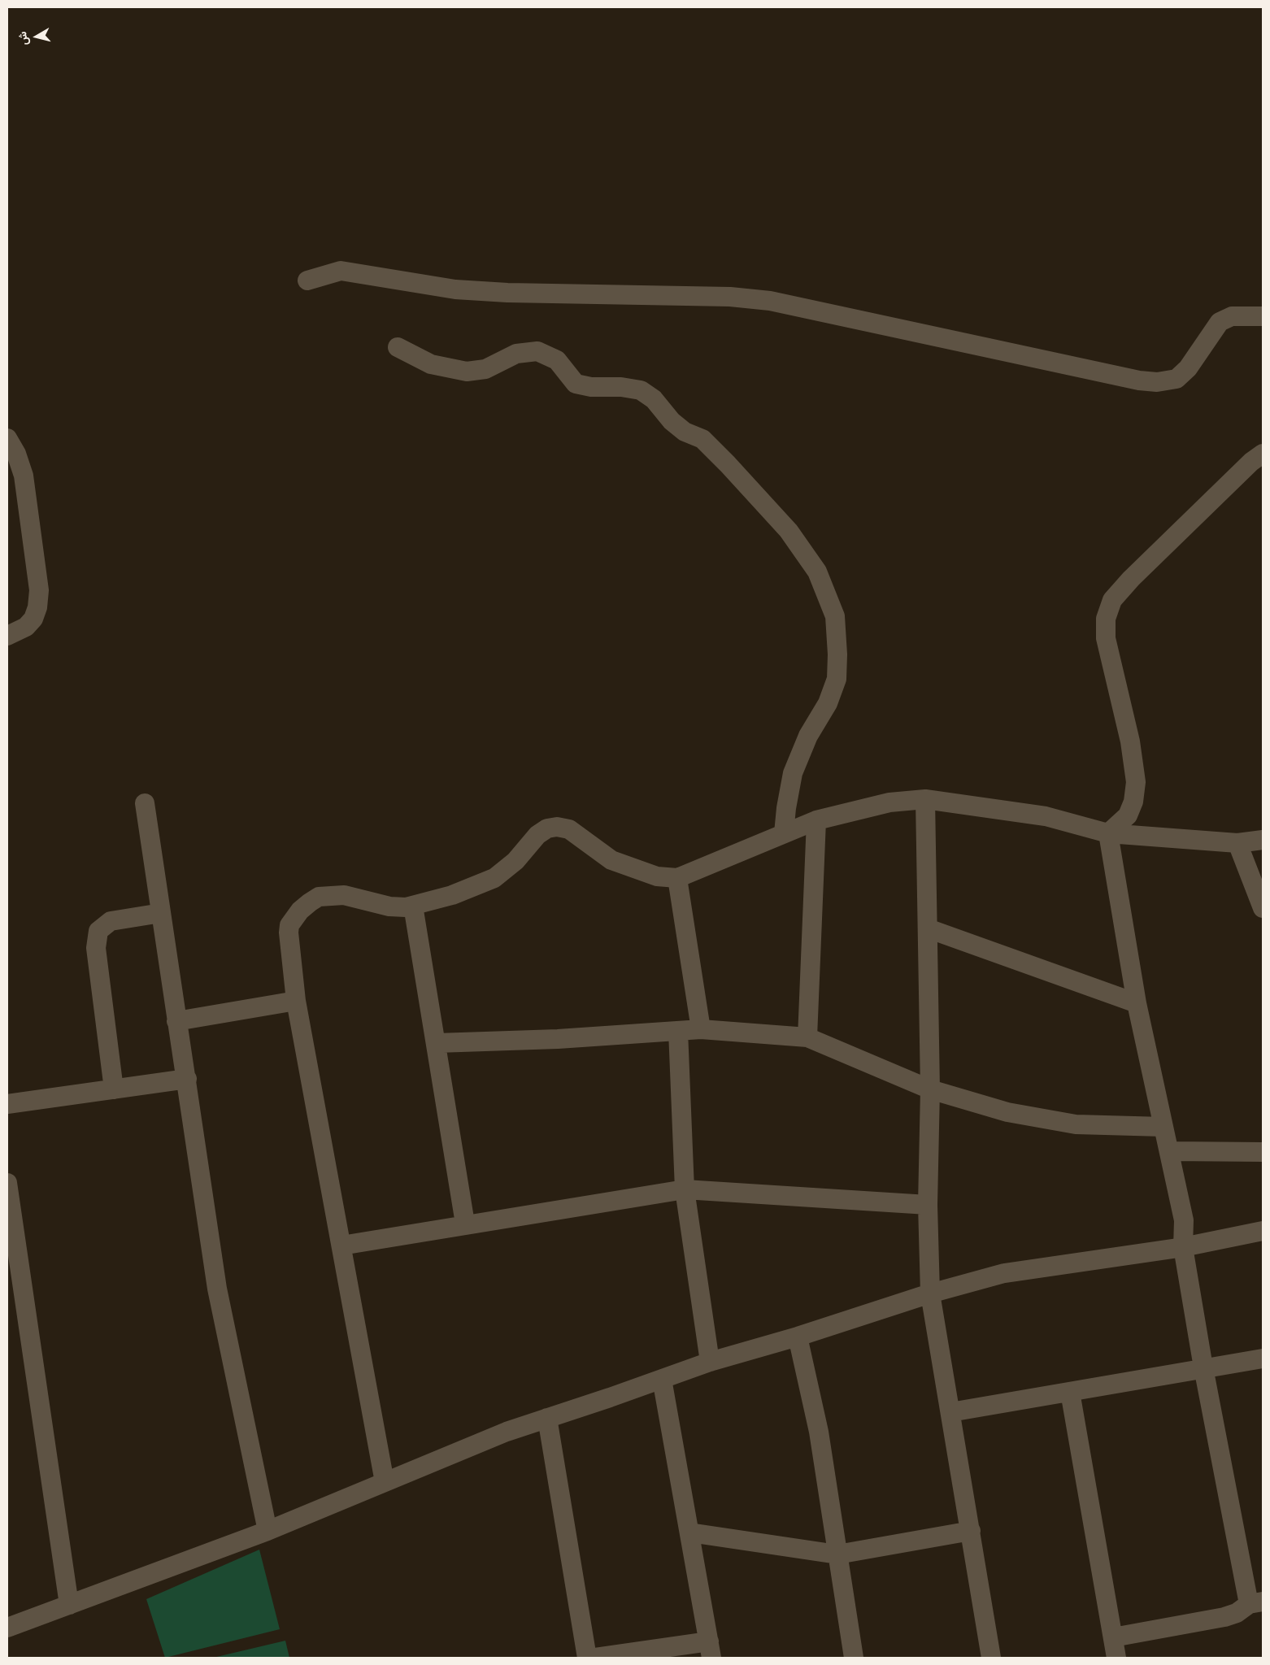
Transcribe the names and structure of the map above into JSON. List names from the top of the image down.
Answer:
{
  "north": "left"
}
